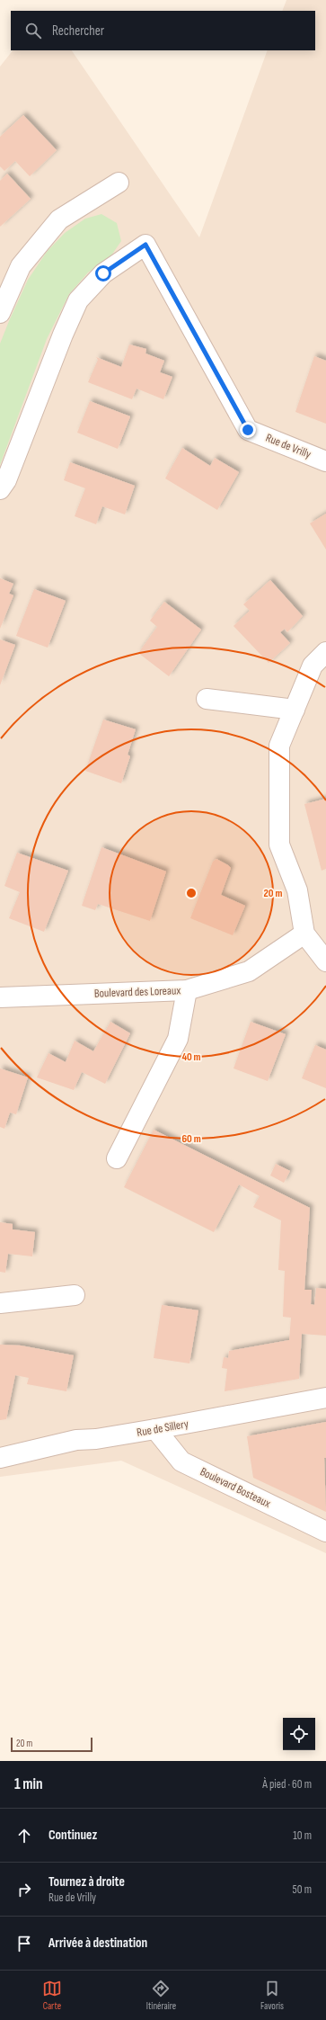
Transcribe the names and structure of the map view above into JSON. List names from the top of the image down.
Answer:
{
  "streets": {
    "street": [
      "Rue de Vrilly",
      "Boulevard des Loreaux",
      "Rue de Sillery",
      "Boulevard Bosteaux"
    ]
  },
  "crossings": [
    ["Rue de Sillery", "Boulevard Bosteaux"]
  ],
  "scale_bar": "20 m",
  "page": {
    "search": "Rechercher",
    "scale": "20 m",
    "heading": ["1 min", "À pied · 60 m"],
    "list": [
      ["Continuez", "10 m"],
      ["Tournez à droite", "Rue de Vrilly", "50 m"],
      "Arrivée à destination"
    ],
    "nav": ["Carte", "Itinéraire", "Favoris"]
  },
  "rings": ["20 m", "40 m", "60 m"]
}
